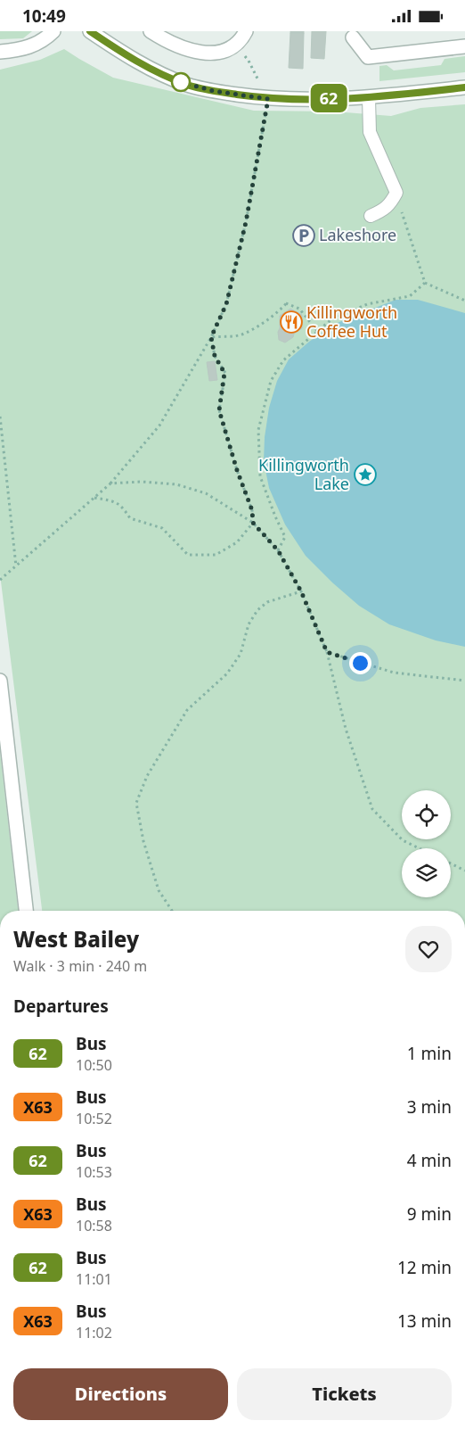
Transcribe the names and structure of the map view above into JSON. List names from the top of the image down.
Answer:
{
  "places": {
    "parking": ["Lakeshore"],
    "restaurant": ["Killingworth Coffee Hut"],
    "place": ["Killingworth Lake"]
  },
  "lines": ["bus line 62"],
  "page": {
    "status": "10:49",
    "on_map": "62",
    "heading": [
      ["West Bailey", "Walk · 3 min · 240 m"],
      "Departures"
    ],
    "list": [
      {
        "mark": "62",
        "name": "Bus",
        "note": "10:50",
        "value": "1 min"
      },
      {
        "mark": "X63",
        "name": "Bus",
        "note": "10:52",
        "value": "3 min"
      },
      {
        "mark": "62",
        "name": "Bus",
        "note": "10:53",
        "value": "4 min"
      },
      {
        "mark": "X63",
        "name": "Bus",
        "note": "10:58",
        "value": "9 min"
      },
      {
        "mark": "62",
        "name": "Bus",
        "note": "11:01",
        "value": "12 min"
      },
      {
        "mark": "X63",
        "name": "Bus",
        "note": "11:02",
        "value": "13 min"
      }
    ],
    "buttons": ["Directions", "Tickets"]
  }
}
